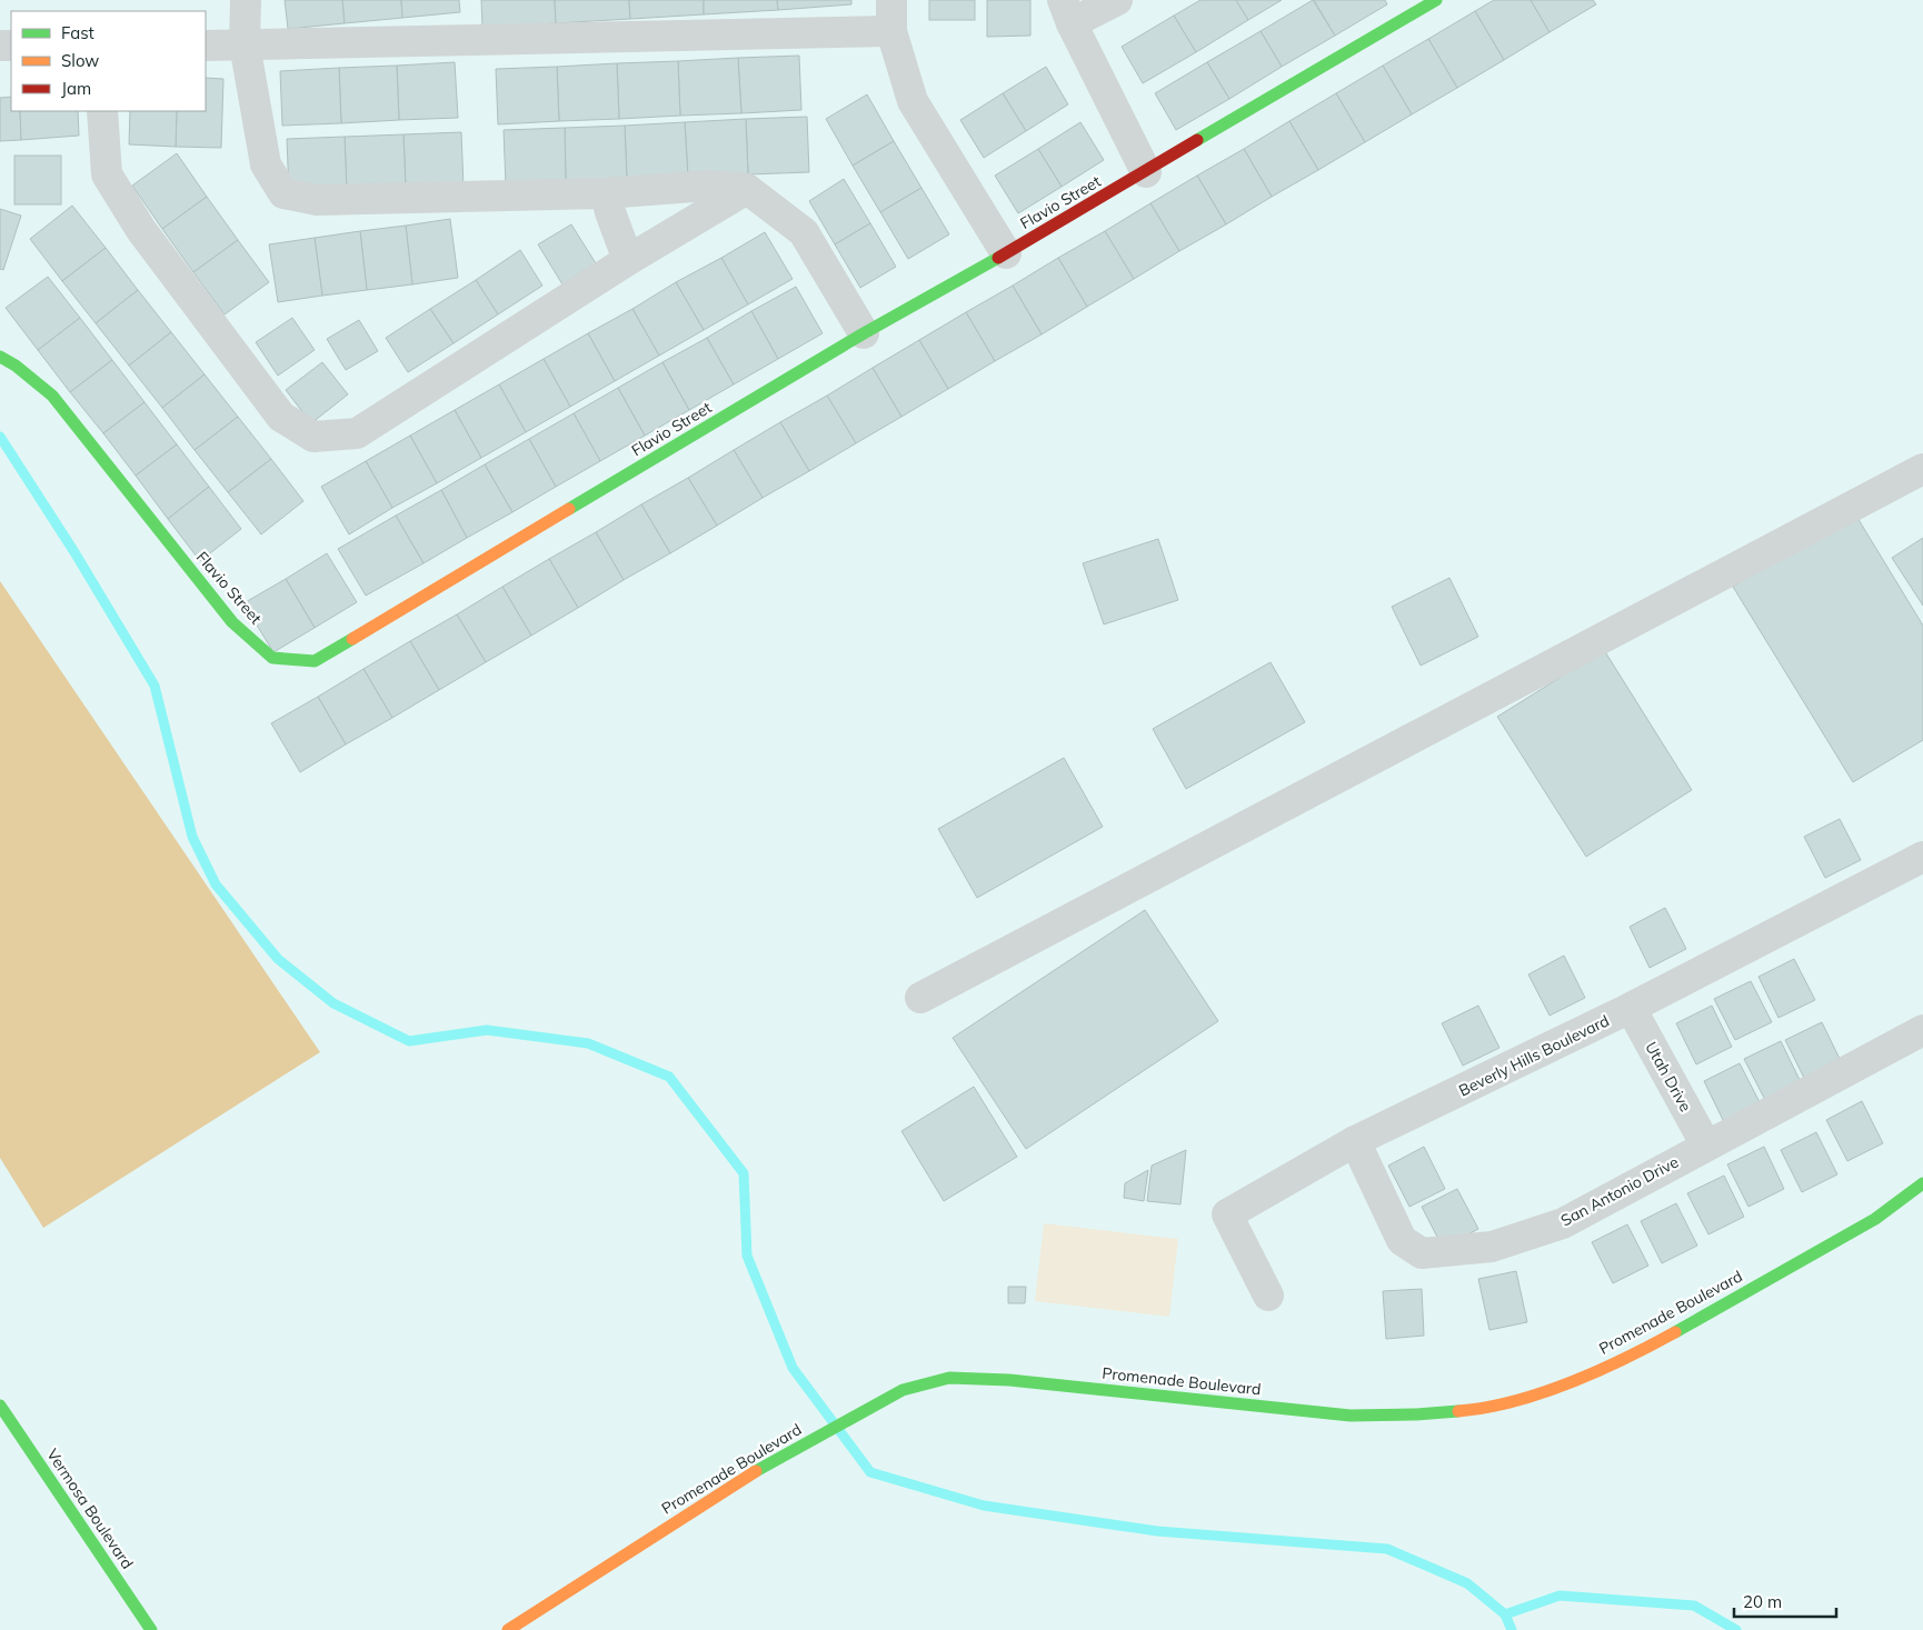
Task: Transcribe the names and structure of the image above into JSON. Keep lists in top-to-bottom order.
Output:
{
  "streets": {
    "main road": ["Flavio Street", "Promenade Boulevard", "Vermosa Boulevard"],
    "street": ["Beverly Hills Boulevard", "Utah Drive", "San Antonio Drive"]
  },
  "crossings": [
    ["Beverly Hills Boulevard", "Utah Drive"],
    ["Beverly Hills Boulevard", "San Antonio Drive"],
    ["Utah Drive", "San Antonio Drive"]
  ],
  "legend": ["Fast", "Slow", "Jam"],
  "scale_bar": "20 m"
}
